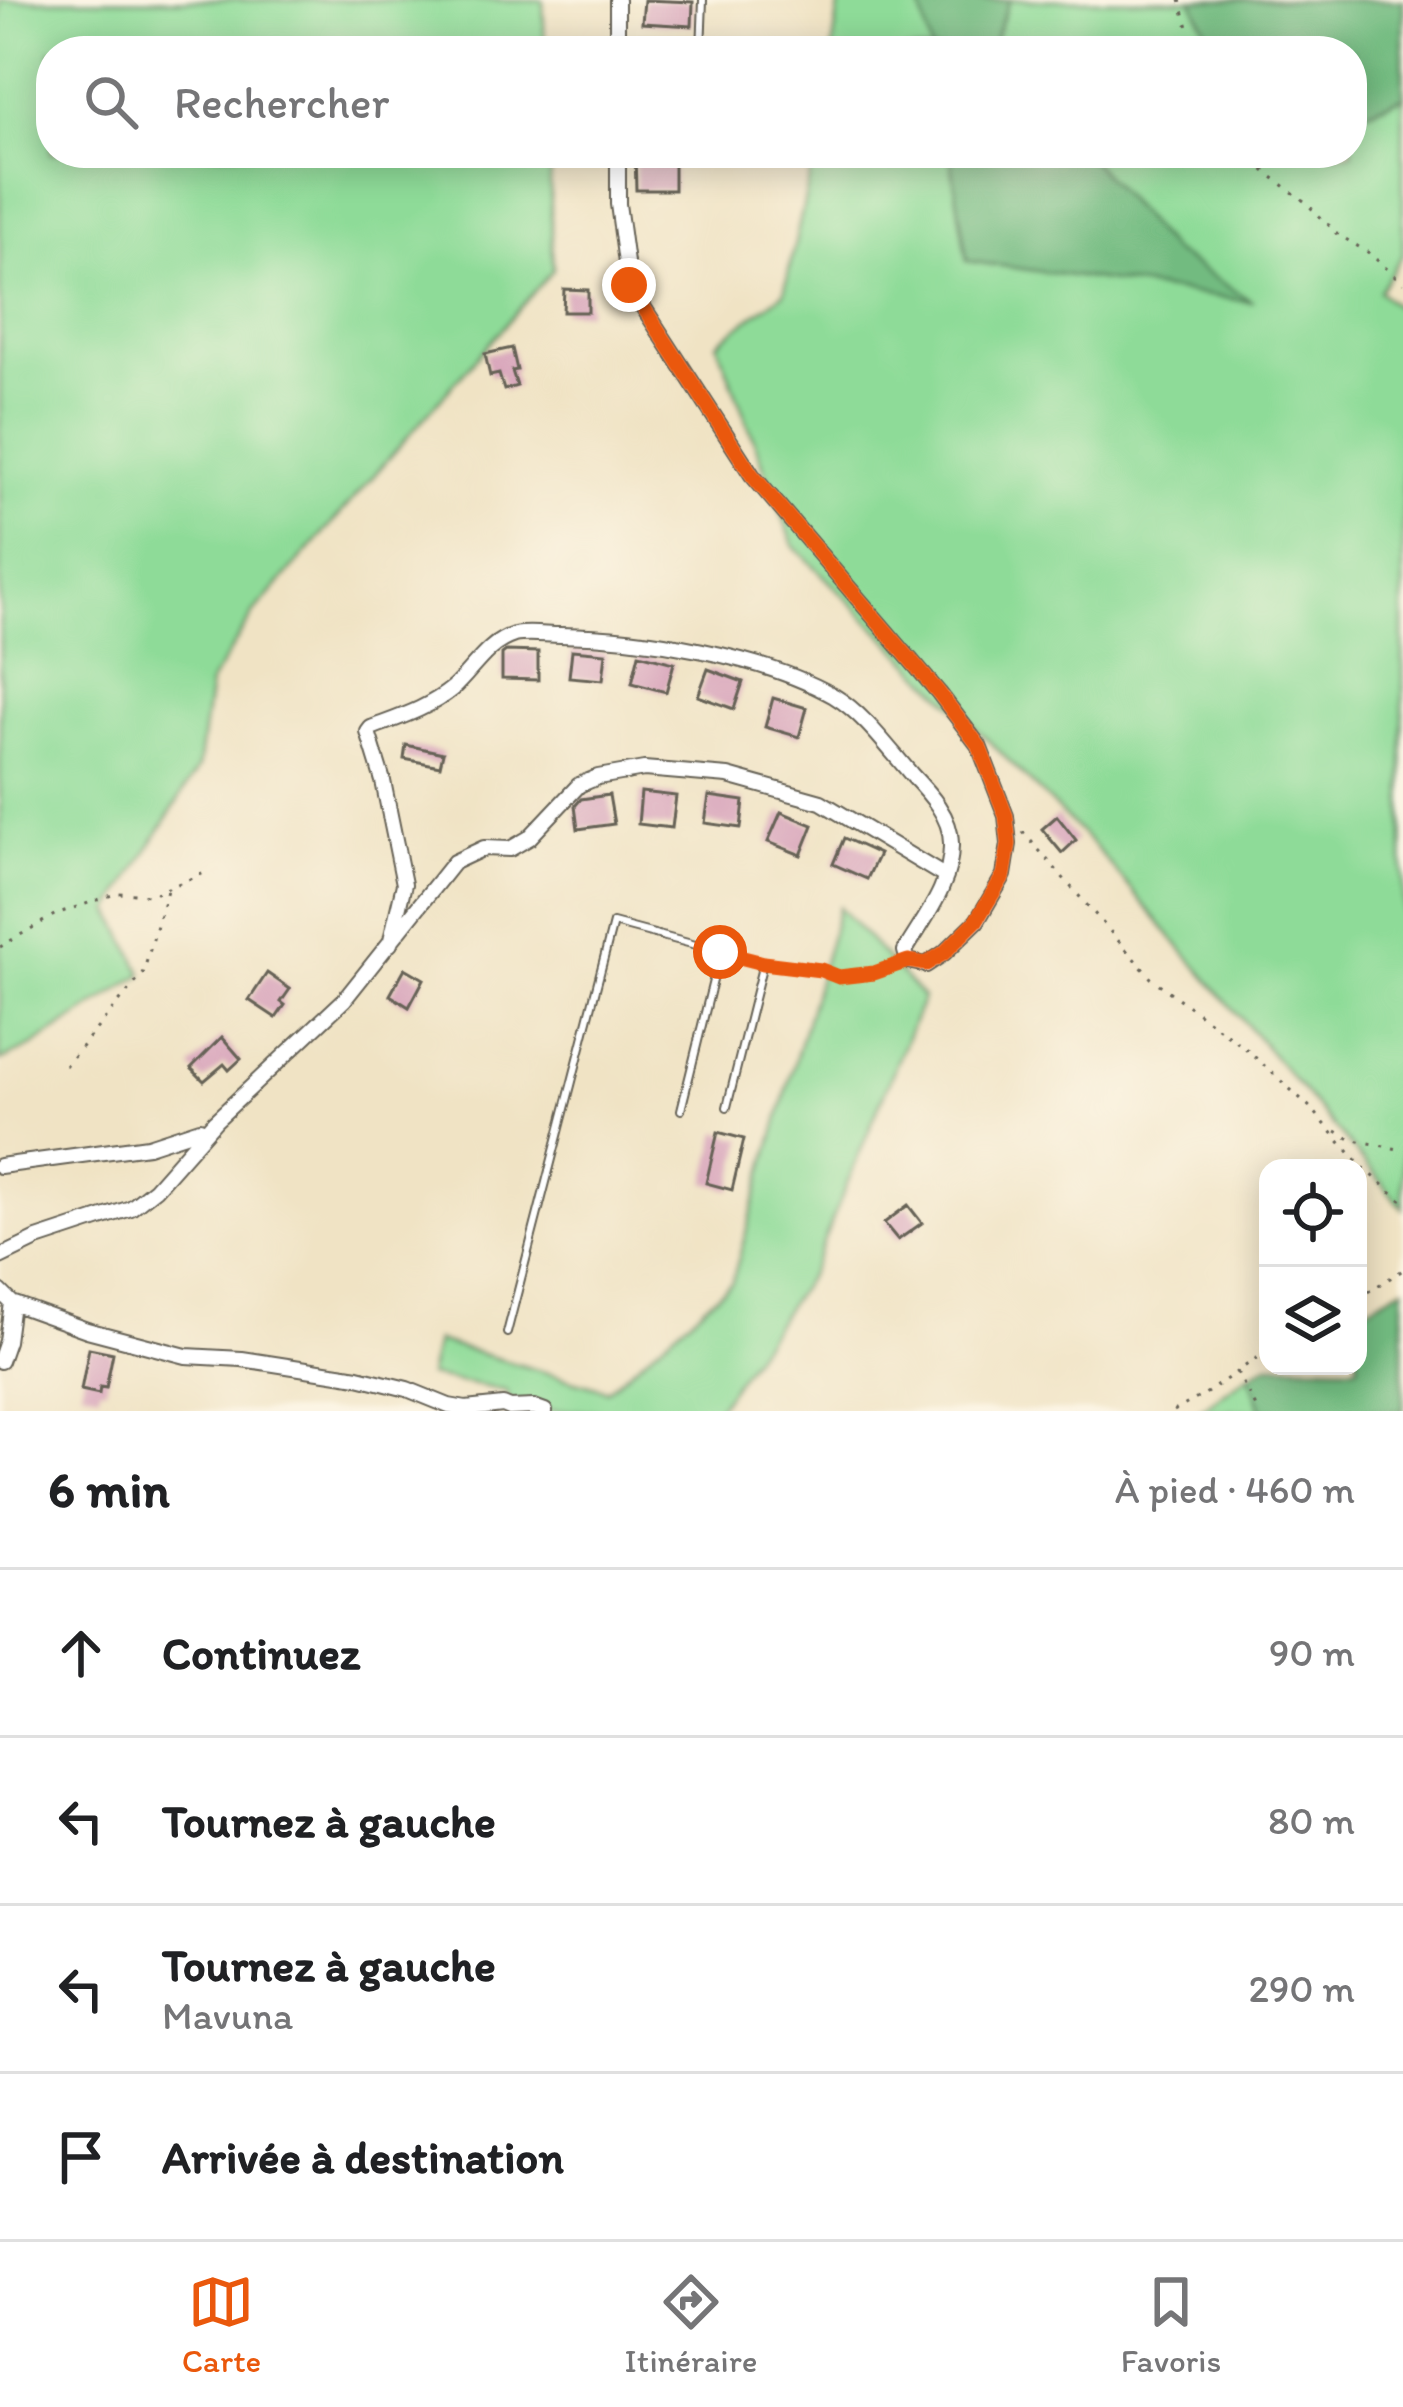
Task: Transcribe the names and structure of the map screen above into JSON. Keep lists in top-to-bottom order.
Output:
{
  "page": {
    "search": "Rechercher",
    "heading": ["6 min", "À pied · 460 m"],
    "list": [
      ["Continuez", "90 m"],
      ["Tournez à gauche", "80 m"],
      ["Tournez à gauche", "Mavuna", "290 m"],
      "Arrivée à destination"
    ],
    "nav": ["Carte", "Itinéraire", "Favoris"]
  }
}
